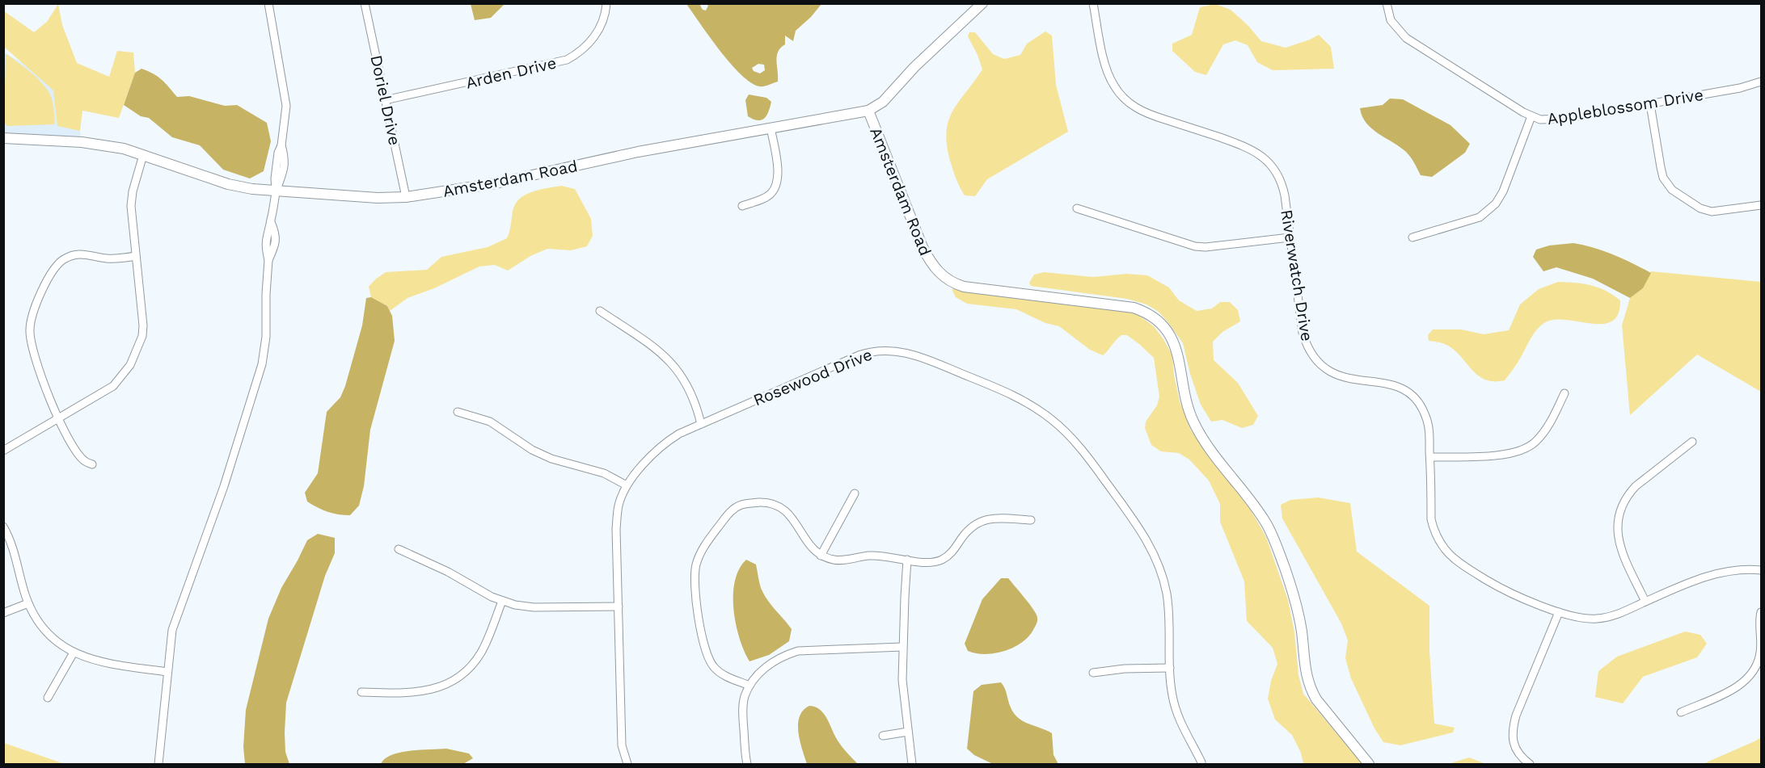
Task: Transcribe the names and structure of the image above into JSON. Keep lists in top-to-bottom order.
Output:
{
  "streets": {
    "street": [
      "Arden Drive",
      "Doriel Drive",
      "Appleblossom Drive",
      "Amsterdam Road",
      "Riverwatch Drive",
      "Rosewood Drive"
    ]
  },
  "crossings": [
    ["Arden Drive", "Doriel Drive"],
    ["Doriel Drive", "Amsterdam Road"]
  ]
}
